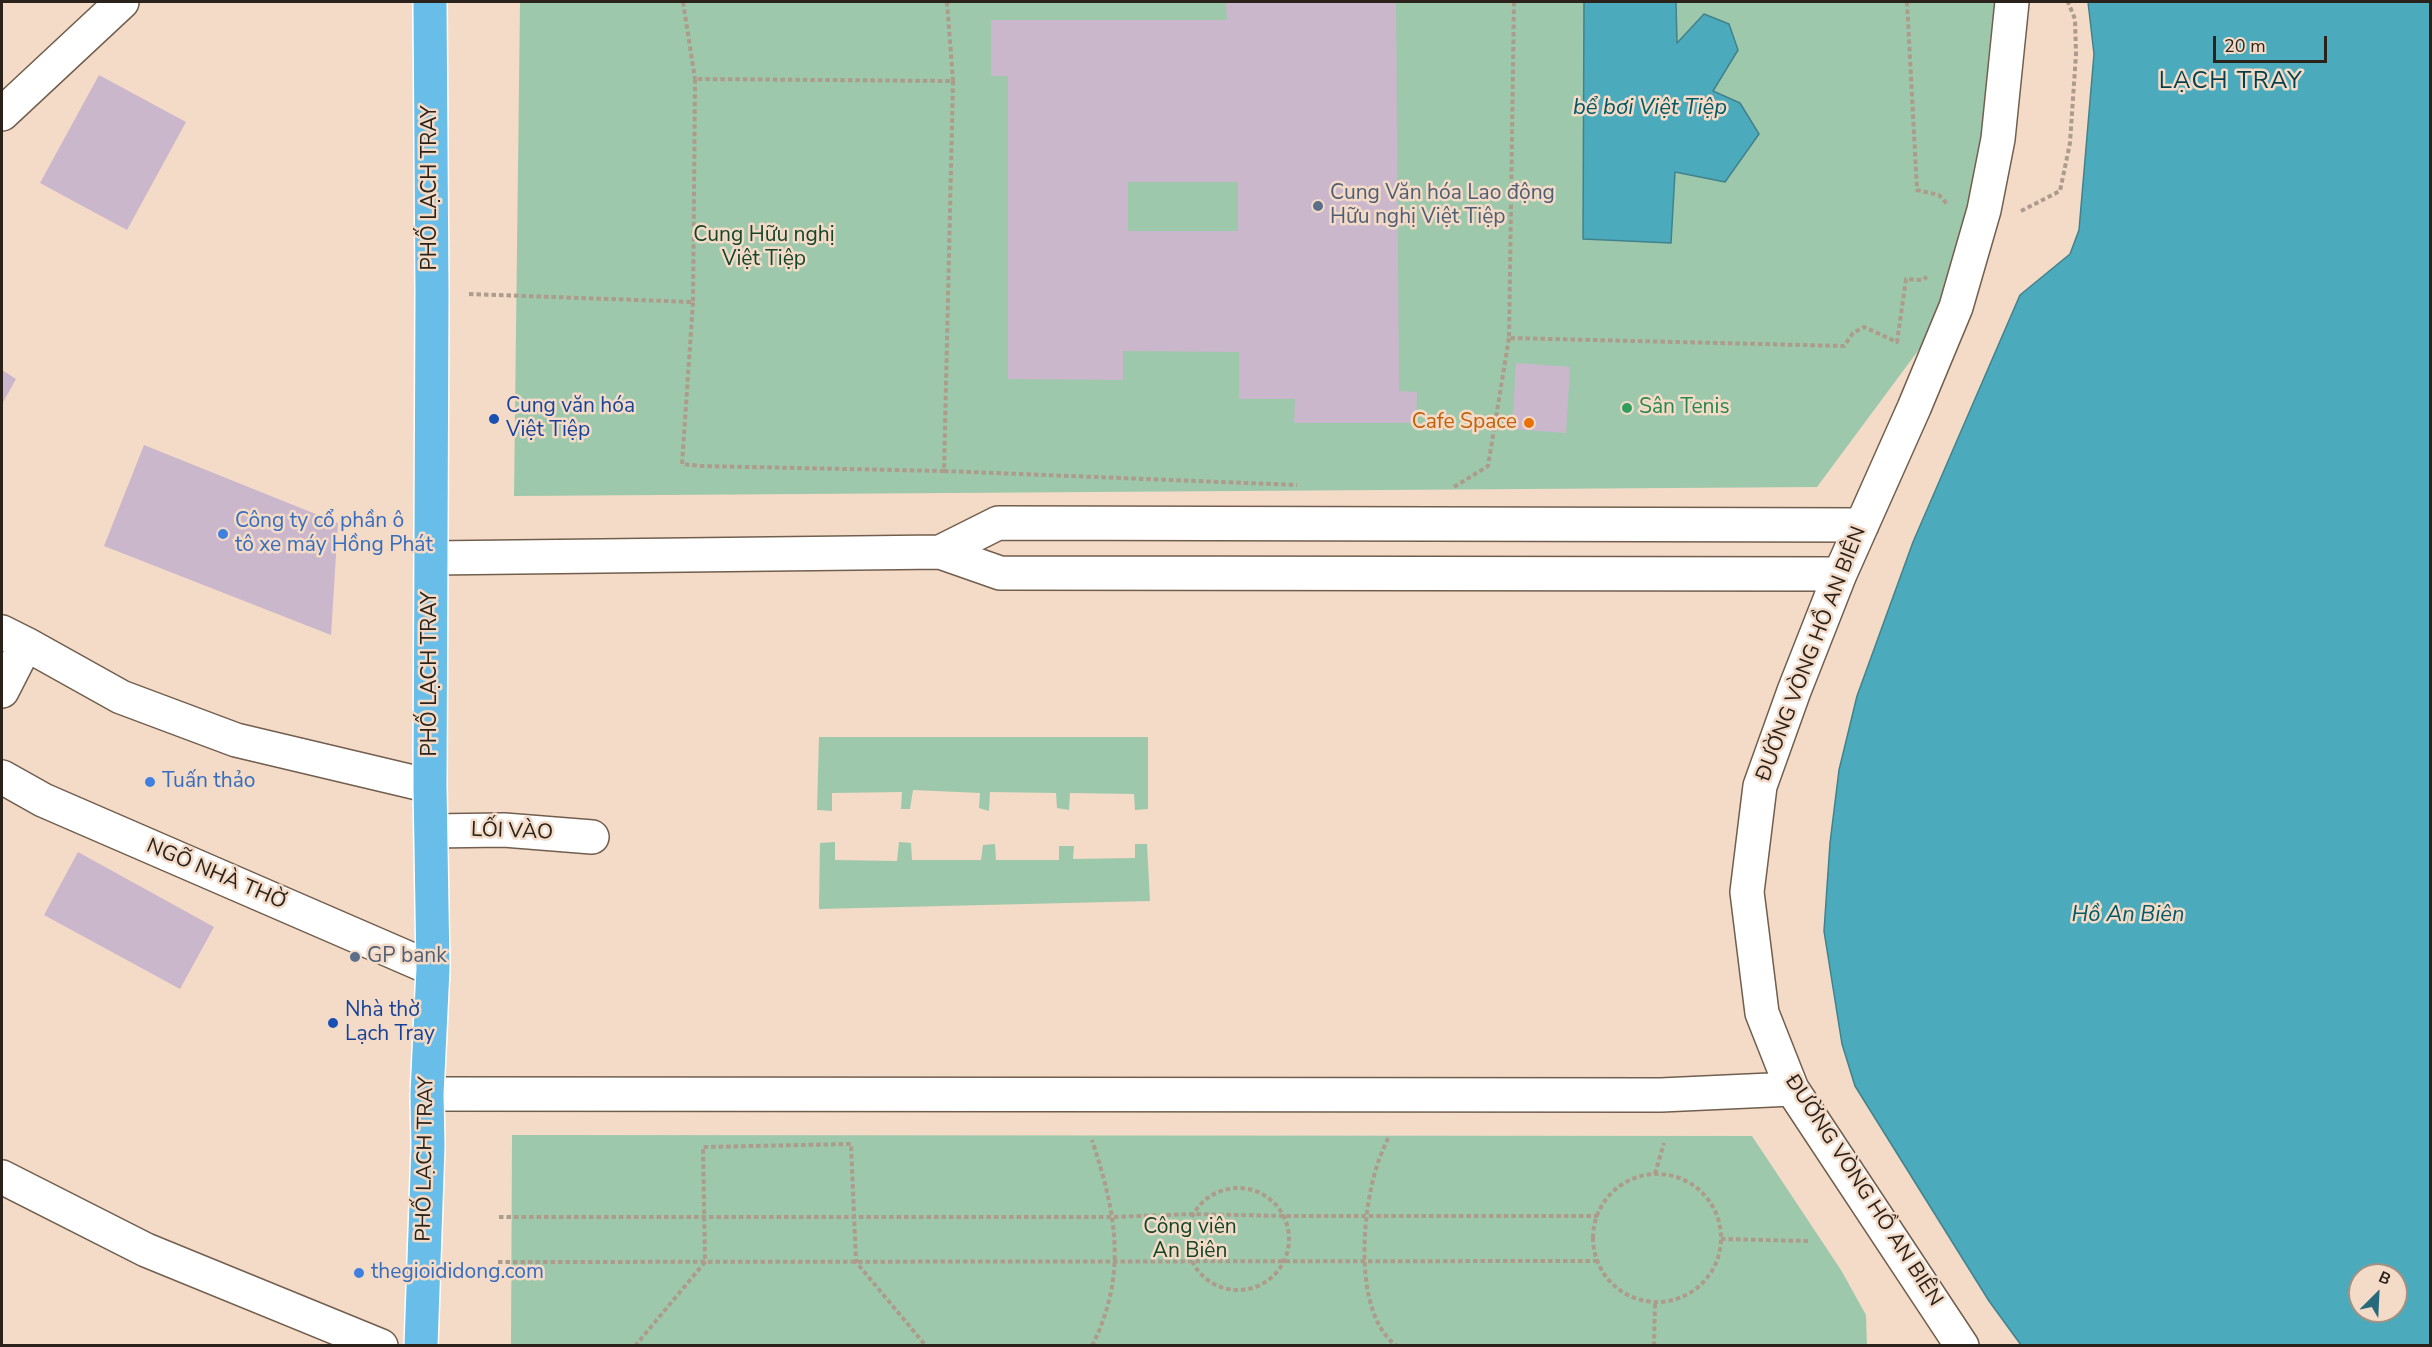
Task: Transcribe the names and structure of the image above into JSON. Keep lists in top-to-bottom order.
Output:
{
  "streets": {
    "main road": ["PHỐ LẠCH TRAY"],
    "street": ["ĐƯỜNG VÒNG HỒ AN BIÊN", "LỐI VÀO", "NGÕ NHÀ THỜ"]
  },
  "crossings": [
    ["PHỐ LẠCH TRAY", "LỐI VÀO"],
    ["PHỐ LẠCH TRAY", "NGÕ NHÀ THỜ"]
  ],
  "districts": ["LẠCH TRAY"],
  "water": ["bể bơi Việt Tiệp", "Hồ An Biên"],
  "parks": ["Cung Hữu nghị Việt Tiệp", "Công viên An Biên"],
  "places": [
    "Cung Văn hóa Lao động Hữu nghị Việt Tiệp",
    "Sân Tenis",
    "Cung văn hóa Việt Tiệp",
    "Cafe Space",
    "Công ty cổ phần ô tô xe máy Hồng Phát",
    "Tuấn thảo",
    "GP bank",
    "Nhà thờ Lạch Tray",
    "thegioididong.com"
  ],
  "scale_bar": "20 m",
  "north": "top right"
}
